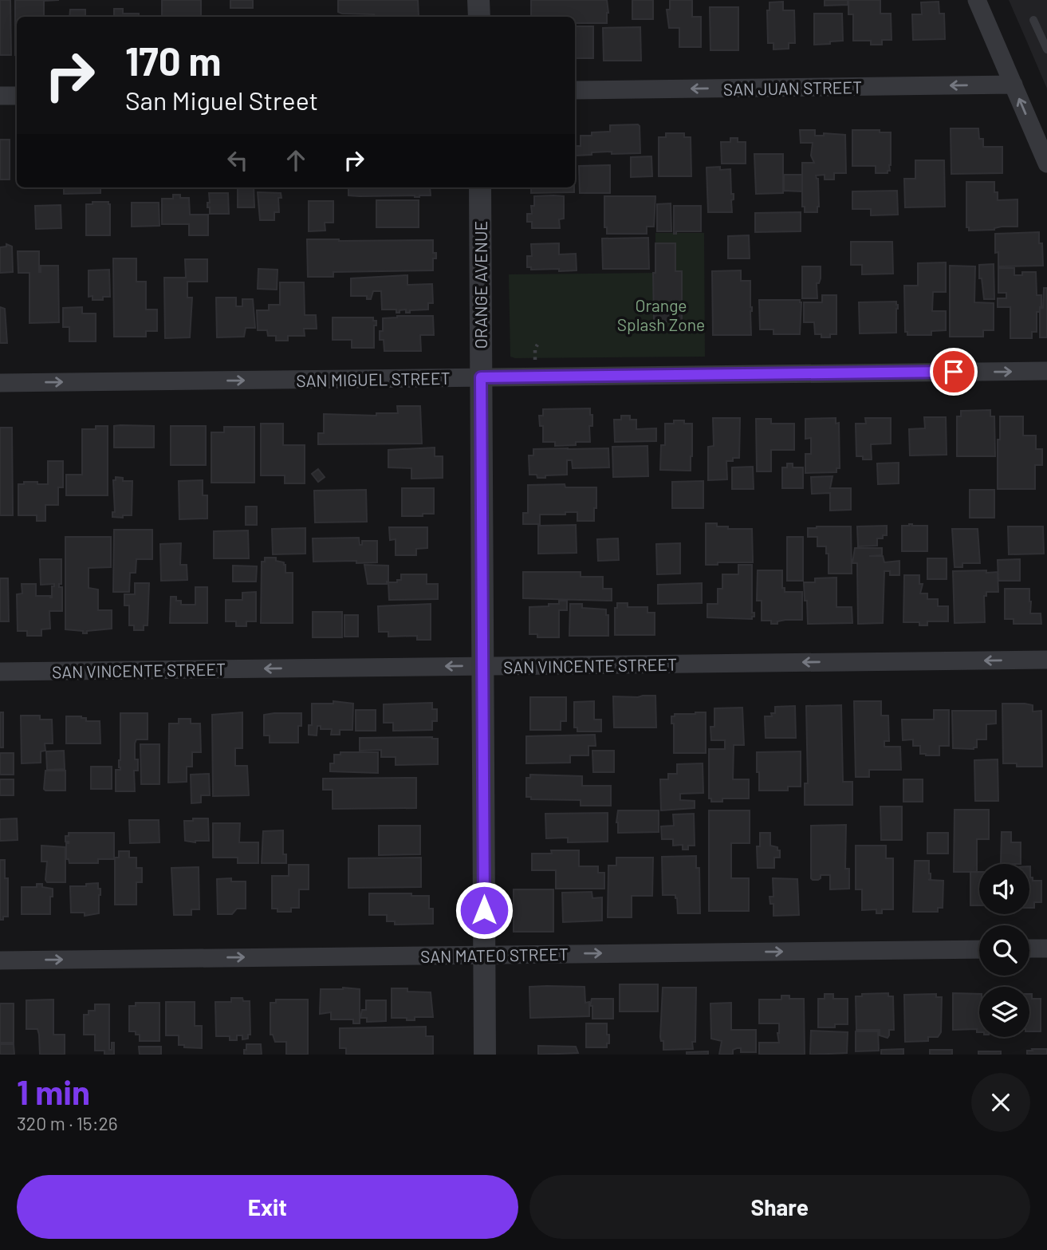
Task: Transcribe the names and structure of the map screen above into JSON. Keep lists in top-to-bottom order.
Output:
{
  "streets": {
    "street": [
      "SAN JUAN STREET",
      "ORANGE AVENUE",
      "SAN MIGUEL STREET",
      "SAN VINCENTE STREET",
      "SAN MATEO STREET"
    ]
  },
  "crossings": [
    ["ORANGE AVENUE", "SAN MIGUEL STREET"],
    ["ORANGE AVENUE", "SAN VINCENTE STREET"],
    ["ORANGE AVENUE", "SAN MATEO STREET"]
  ],
  "one_way": [
    "SAN JUAN STREET",
    "SAN MIGUEL STREET",
    "SAN VINCENTE STREET",
    "SAN MATEO STREET"
  ],
  "parks": ["Orange Splash Zone"],
  "page": {
    "turn": ["170 m", "San Miguel Street"],
    "heading": ["1 min", "320 m · 15:26"],
    "buttons": ["Exit", "Share"]
  }
}
